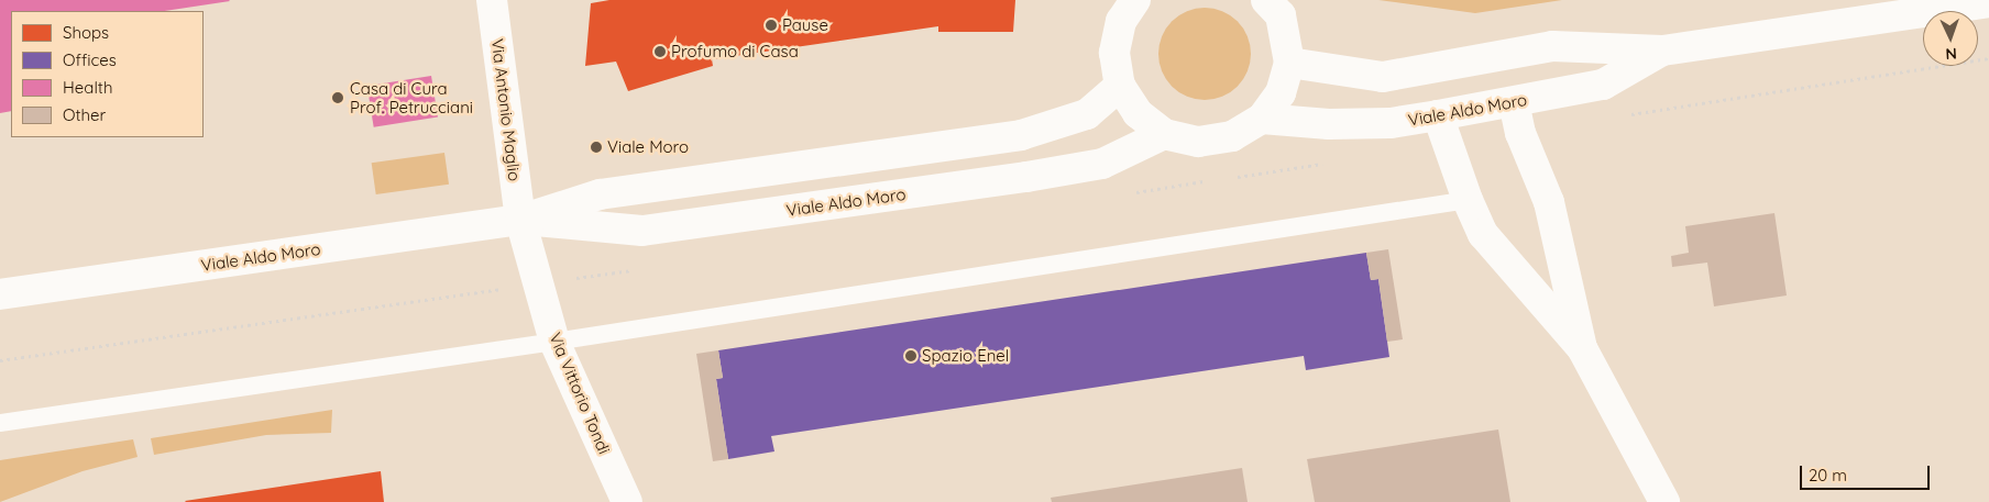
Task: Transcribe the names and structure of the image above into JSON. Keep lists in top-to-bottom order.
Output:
{
  "streets": {
    "street": ["Via Antonio Maglio", "Viale Aldo Moro", "Via Vittorio Tondi"]
  },
  "crossings": [
    ["Via Antonio Maglio", "Viale Aldo Moro"],
    ["Via Antonio Maglio", "Via Vittorio Tondi"],
    ["Viale Aldo Moro", "Via Vittorio Tondi"]
  ],
  "places": [
    "Pause",
    "Profumo di Casa",
    "Casa di Cura Prof. Petrucciani",
    "Viale Moro",
    "Spazio Enel"
  ],
  "legend": [
    "Shops",
    "Offices",
    "Health",
    "Other"
  ],
  "scale_bar": "20 m",
  "north": "bottom"
}
